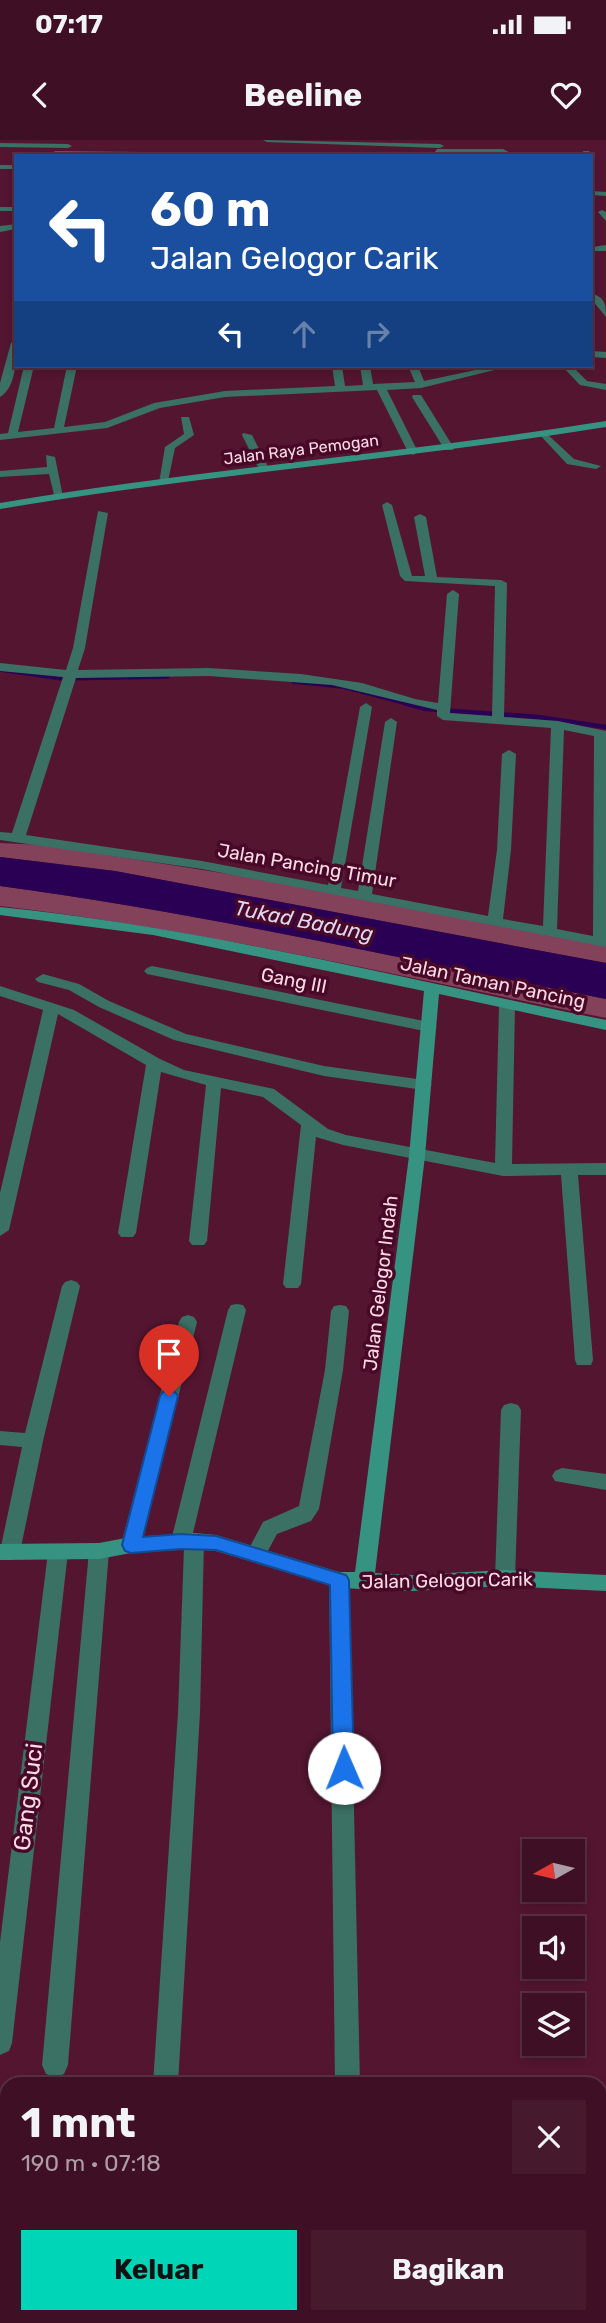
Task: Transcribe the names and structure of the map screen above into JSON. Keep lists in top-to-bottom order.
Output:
{
  "streets": {
    "street": [
      "Jalan Raya Pemogan",
      "Jalan Pancing Timur",
      "Gang III",
      "Jalan Taman Pancing",
      "Jalan Gelogor Indah",
      "Jalan Gelogor Carik",
      "Gang Suci"
    ]
  },
  "crossings": [
    ["Gang III", "Jalan Gelogor Indah"],
    ["Jalan Taman Pancing", "Jalan Gelogor Indah"],
    ["Jalan Gelogor Indah", "Jalan Gelogor Carik"],
    ["Jalan Gelogor Carik", "Gang Suci"]
  ],
  "water": ["Tukad Badung"],
  "north": "left",
  "page": {
    "status": "07:17",
    "header": "Beeline",
    "turn": ["60 m", "Jalan Gelogor Carik"],
    "heading": ["1 mnt", "190 m · 07:18"],
    "buttons": ["Keluar", "Bagikan"]
  }
}
